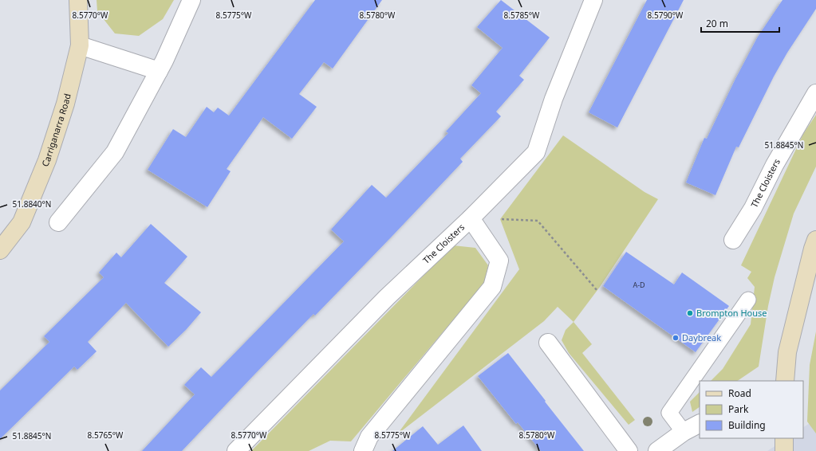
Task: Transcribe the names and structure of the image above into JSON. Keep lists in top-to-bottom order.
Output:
{
  "streets": {
    "street": ["Carriganarra Road", "The Cloisters"]
  },
  "places": ["Brompton House", "Daybreak"],
  "house_numbers": ["A-D"],
  "legend": ["Road", "Park", "Building"],
  "scale_bar": "20 m",
  "coordinates": [
    "8.5770°W",
    "8.5775°W",
    "8.5780°W",
    "8.5785°W",
    "8.5790°W",
    "51.8845°N",
    "51.8840°N",
    "8.5765°W"
  ]
}
